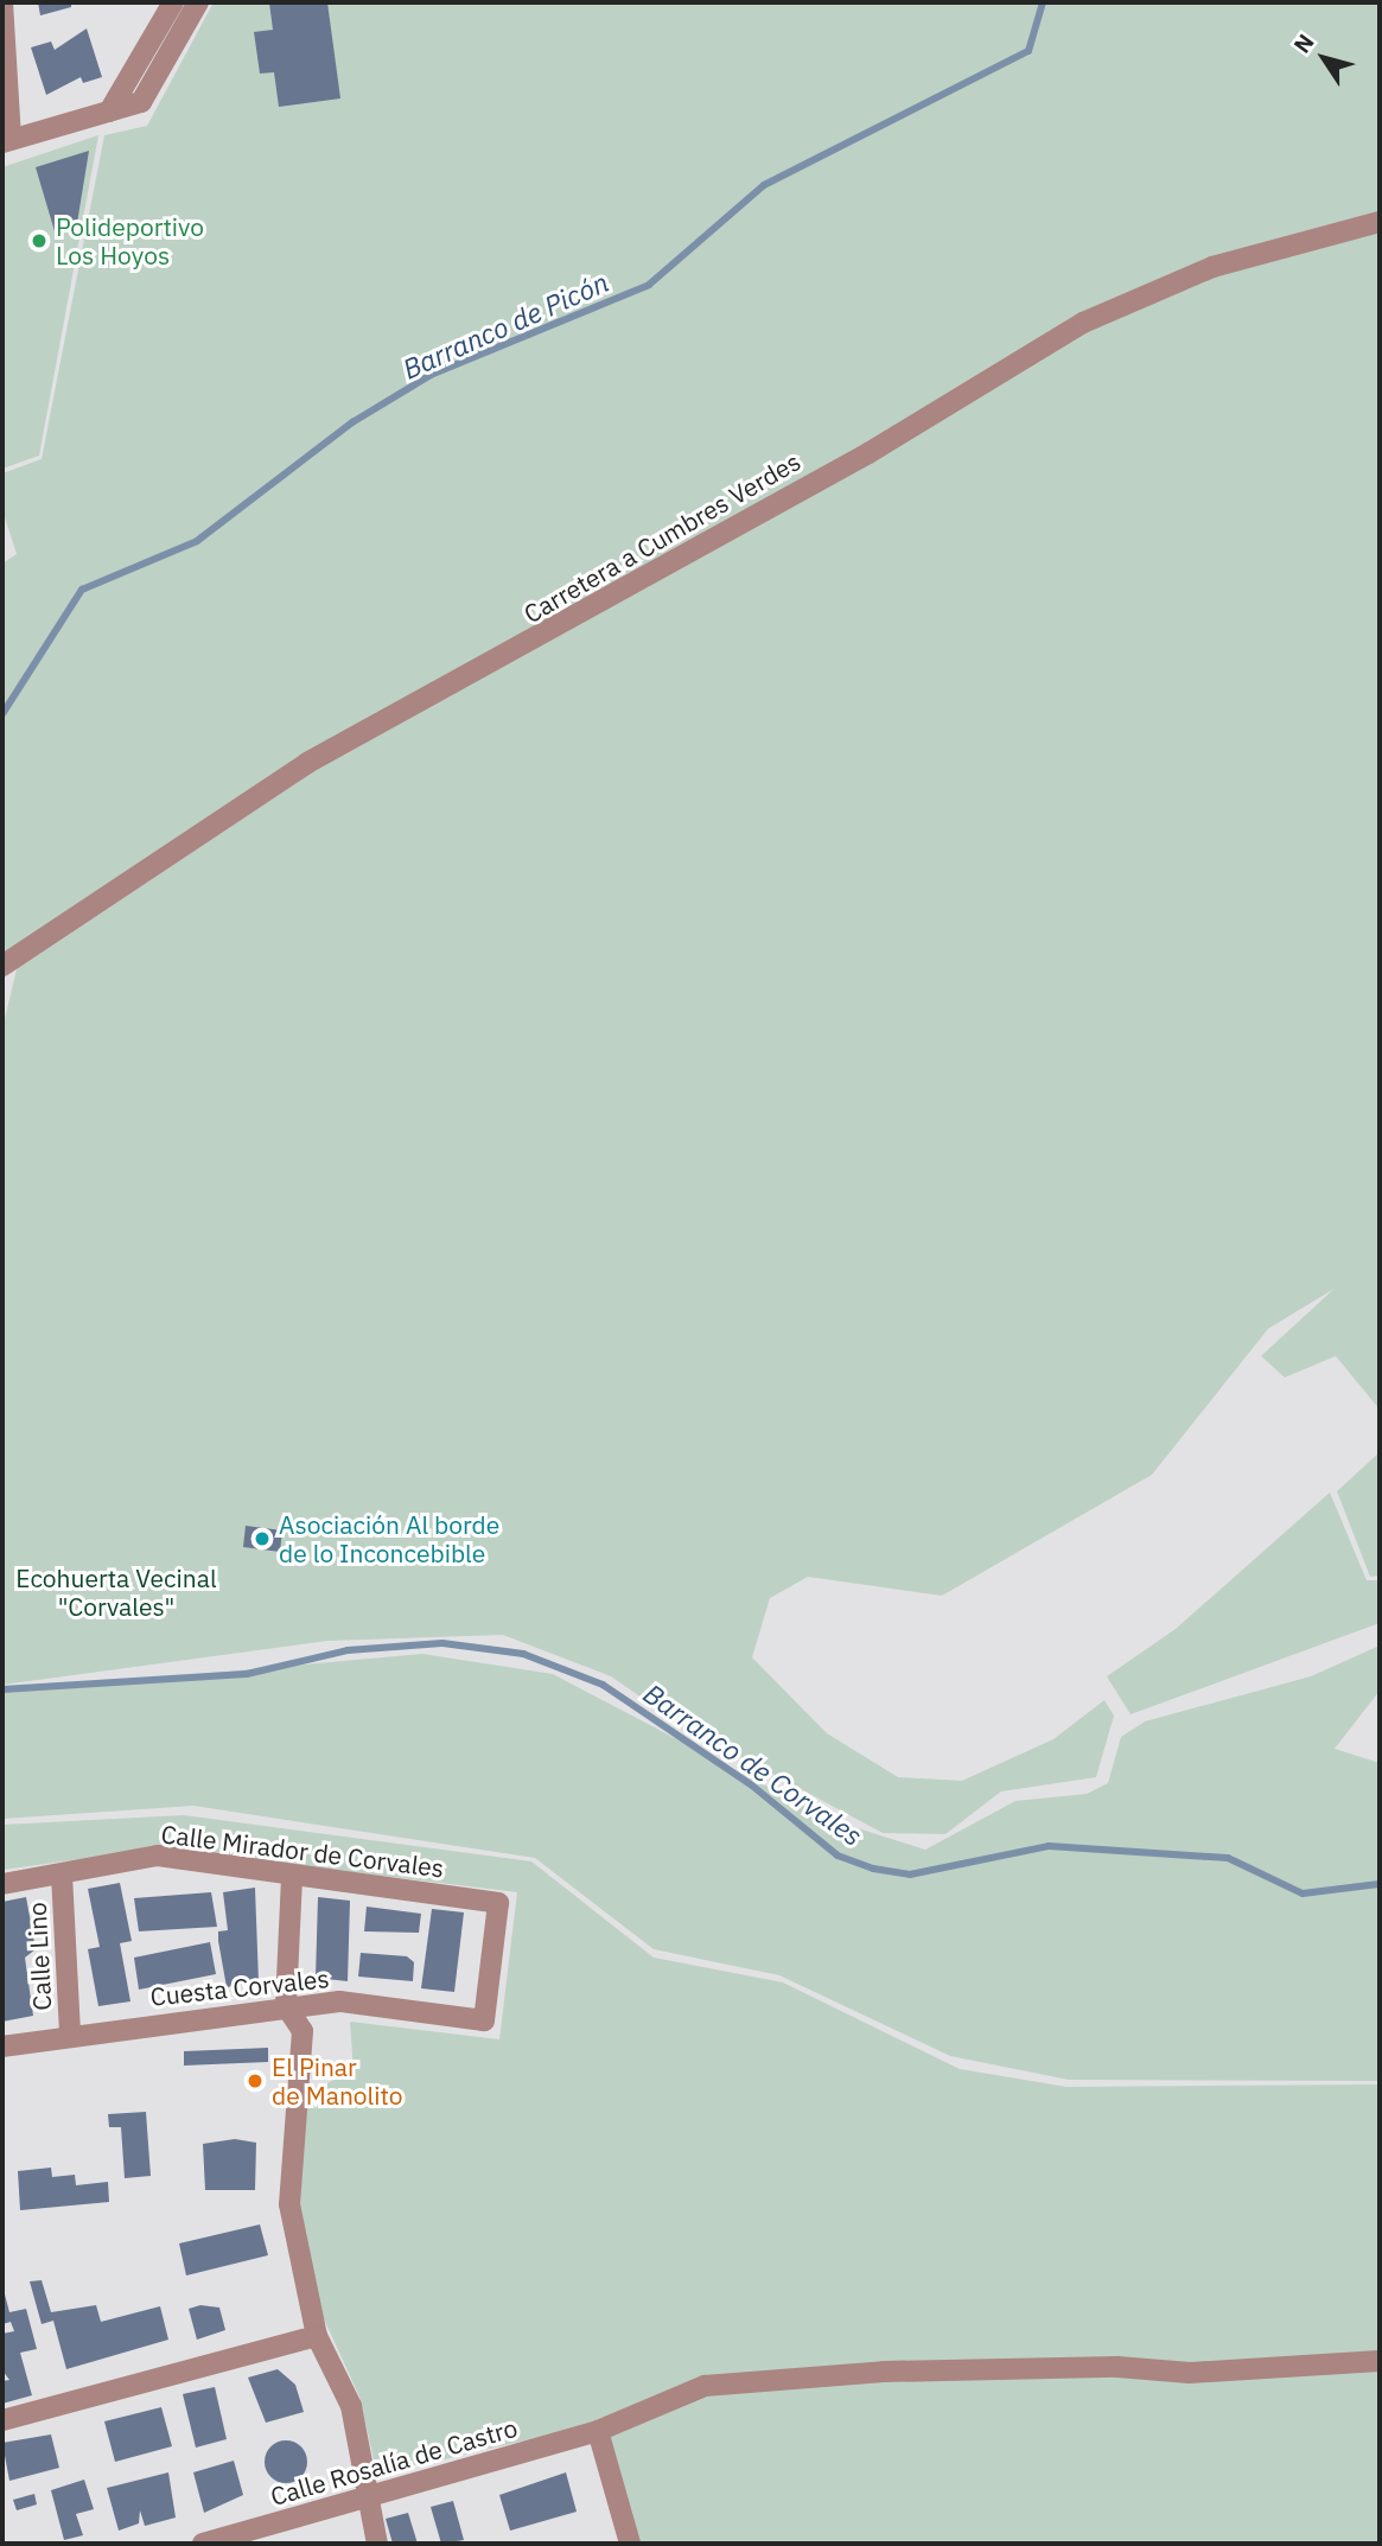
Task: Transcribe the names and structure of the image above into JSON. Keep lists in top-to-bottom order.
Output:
{
  "streets": {
    "street": [
      "Carretera a Cumbres Verdes",
      "Calle Mirador de Corvales",
      "Calle Lino",
      "Cuesta Corvales",
      "Calle Rosalía de Castro"
    ]
  },
  "crossings": [
    ["Calle Mirador de Corvales", "Calle Lino"],
    ["Calle Mirador de Corvales", "Cuesta Corvales"],
    ["Calle Lino", "Cuesta Corvales"]
  ],
  "water": ["Barranco de Picón", "Barranco de Corvales"],
  "parks": ["Ecohuerta Vecinal \"Corvales\""],
  "places": ["Polideportivo Los Hoyos", "Asociación Al borde de lo Inconcebible", "El Pinar de Manolito"],
  "north": "top left"
}
